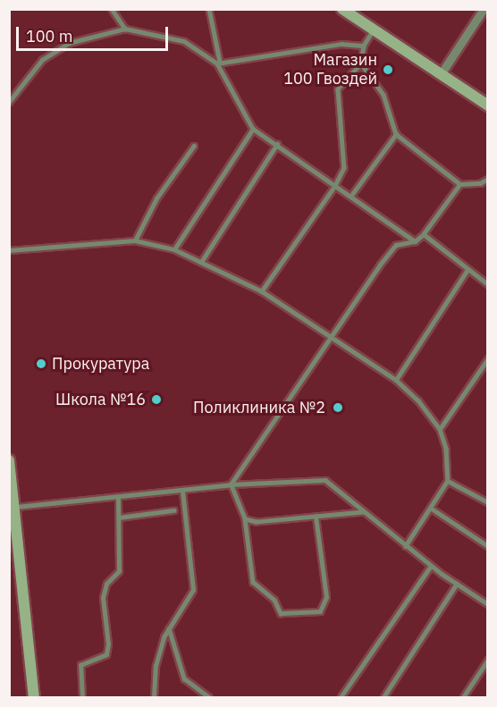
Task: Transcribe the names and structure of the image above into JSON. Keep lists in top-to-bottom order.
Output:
{
  "places": [
    "Магазин 100 Гвоздей",
    "Прокуратура",
    "Школа №16",
    "Поликлиника №2"
  ],
  "scale_bar": "100 m"
}
